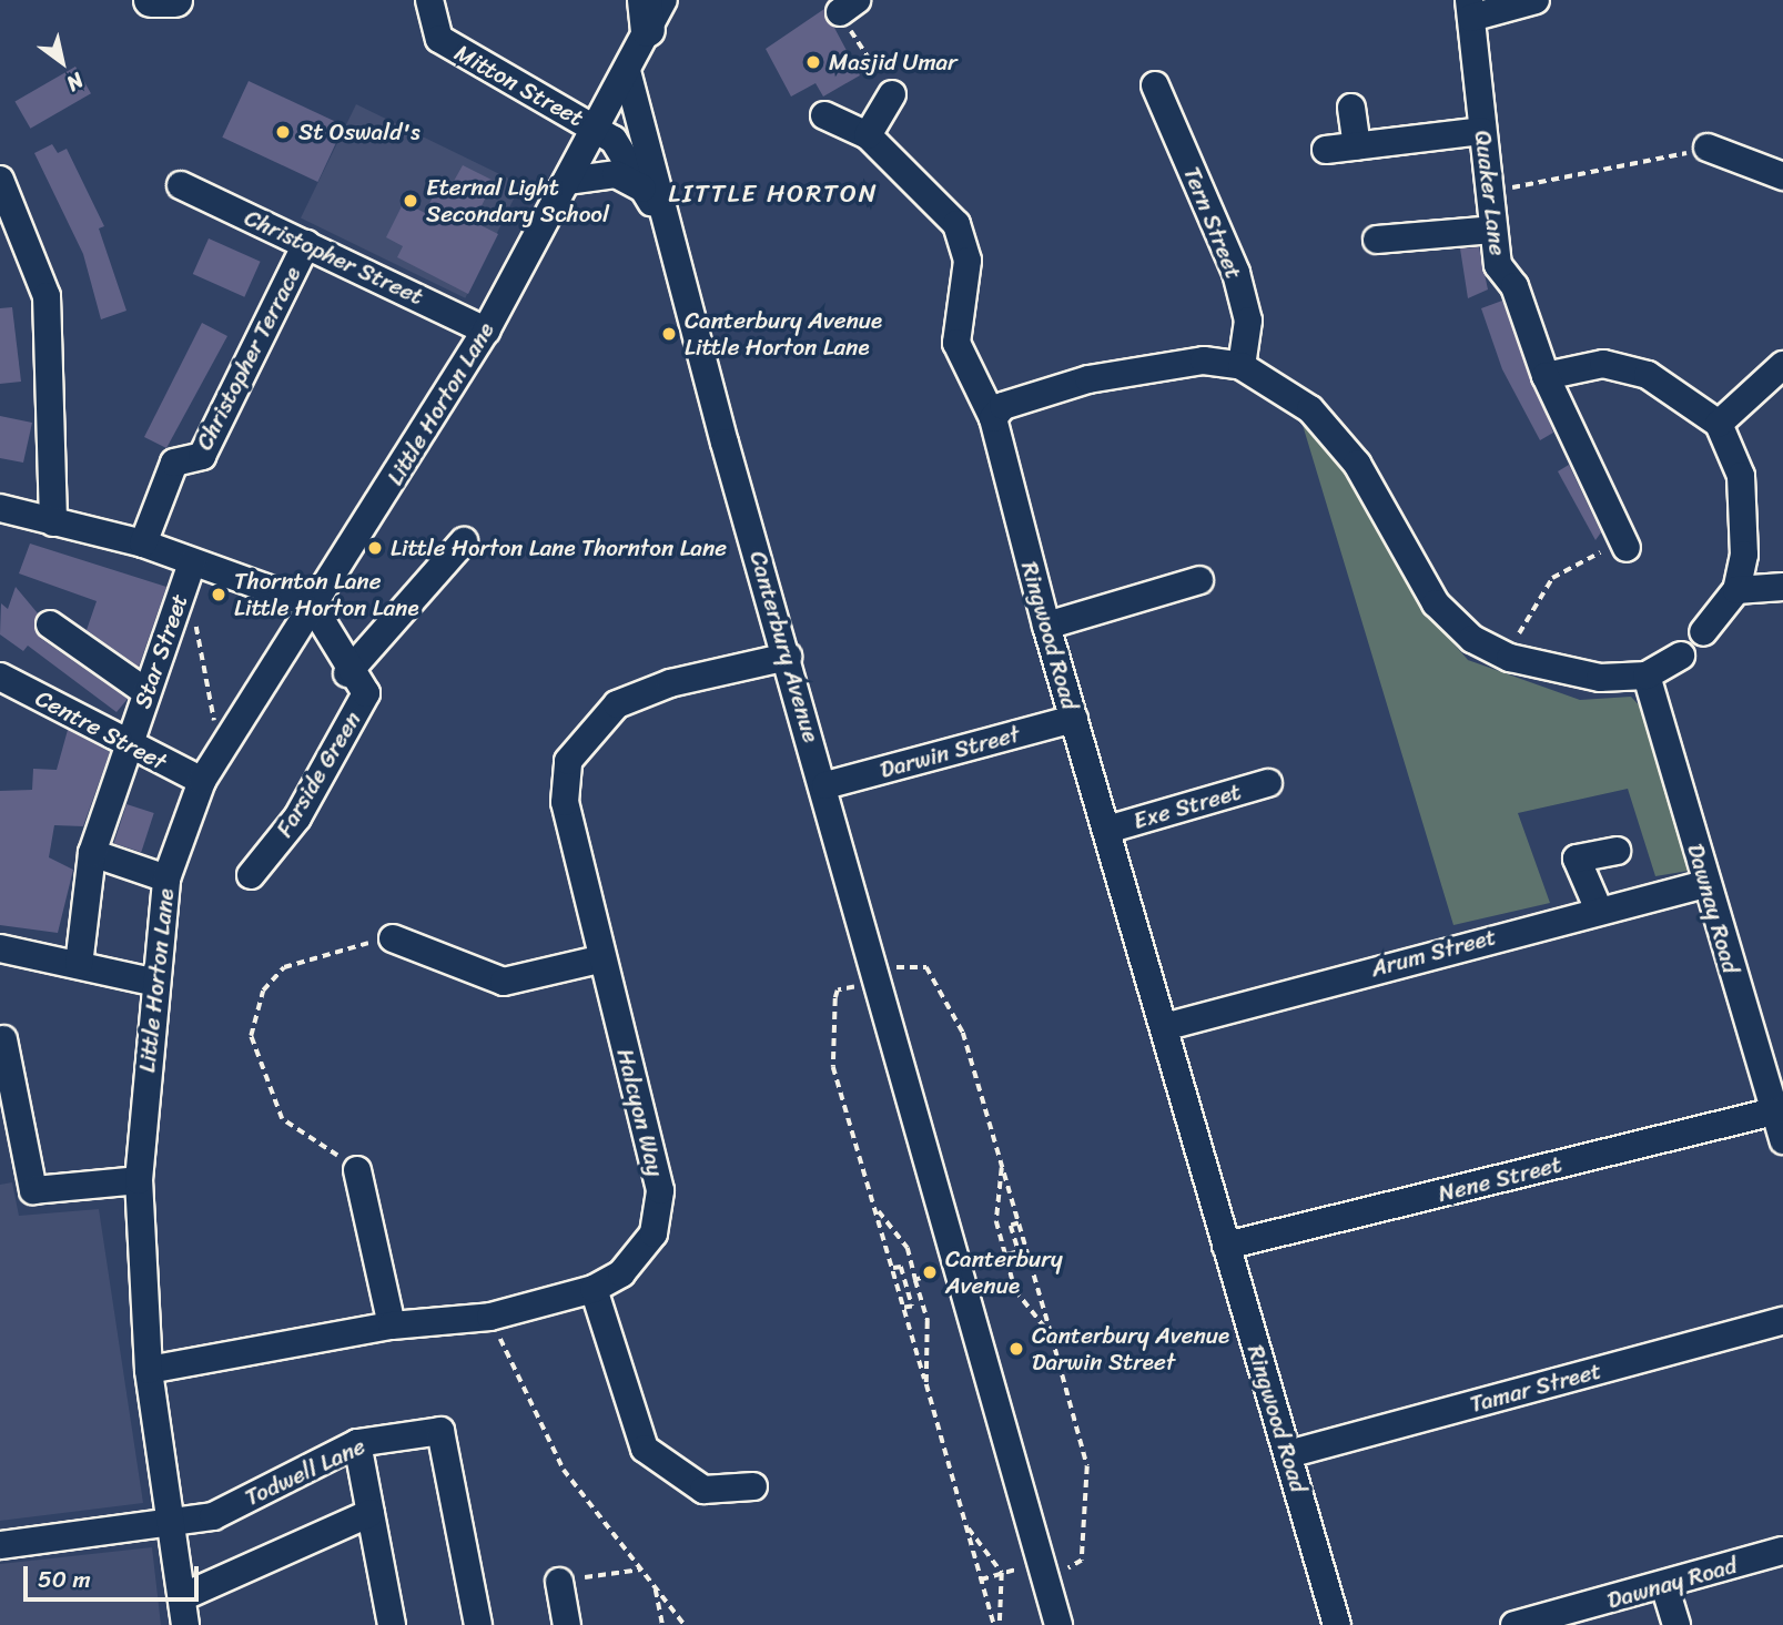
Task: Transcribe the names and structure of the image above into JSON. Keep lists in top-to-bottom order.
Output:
{
  "streets": {
    "street": [
      "Mitton Street",
      "Quaker Lane",
      "Tern Street",
      "Christopher Street",
      "Christopher Terrace",
      "Little Horton Lane",
      "Ringwood Road",
      "Canterbury Avenue",
      "Star Street",
      "Centre Street",
      "Darwin Street",
      "Farside Green",
      "Exe Street",
      "Dawnay Road",
      "Arum Street",
      "Halcyon Way",
      "Nene Street",
      "Tamar Street",
      "Todwell Lane"
    ]
  },
  "crossings": [
    ["Mitton Street", "Little Horton Lane"],
    ["Mitton Street", "Canterbury Avenue"],
    ["Christopher Street", "Christopher Terrace"],
    ["Christopher Street", "Little Horton Lane"],
    ["Little Horton Lane", "Canterbury Avenue"],
    ["Little Horton Lane", "Centre Street"],
    ["Little Horton Lane", "Farside Green"],
    ["Little Horton Lane", "Halcyon Way"],
    ["Little Horton Lane", "Todwell Lane"],
    ["Ringwood Road", "Darwin Street"],
    ["Ringwood Road", "Exe Street"],
    ["Ringwood Road", "Arum Street"],
    ["Ringwood Road", "Nene Street"],
    ["Ringwood Road", "Tamar Street"],
    ["Canterbury Avenue", "Darwin Street"],
    ["Canterbury Avenue", "Halcyon Way"],
    ["Star Street", "Centre Street"],
    ["Dawnay Road", "Arum Street"],
    ["Dawnay Road", "Nene Street"]
  ],
  "districts": ["LITTLE HORTON"],
  "places": [
    "Masjid Umar",
    "St Oswald's",
    "Eternal Light Secondary School",
    "Canterbury Avenue Little Horton Lane",
    "Little Horton Lane Thornton Lane",
    "Thornton Lane Little Horton Lane",
    "Canterbury Avenue",
    "Canterbury Avenue Darwin Street"
  ],
  "scale_bar": "50 m",
  "north": "bottom right"
}
